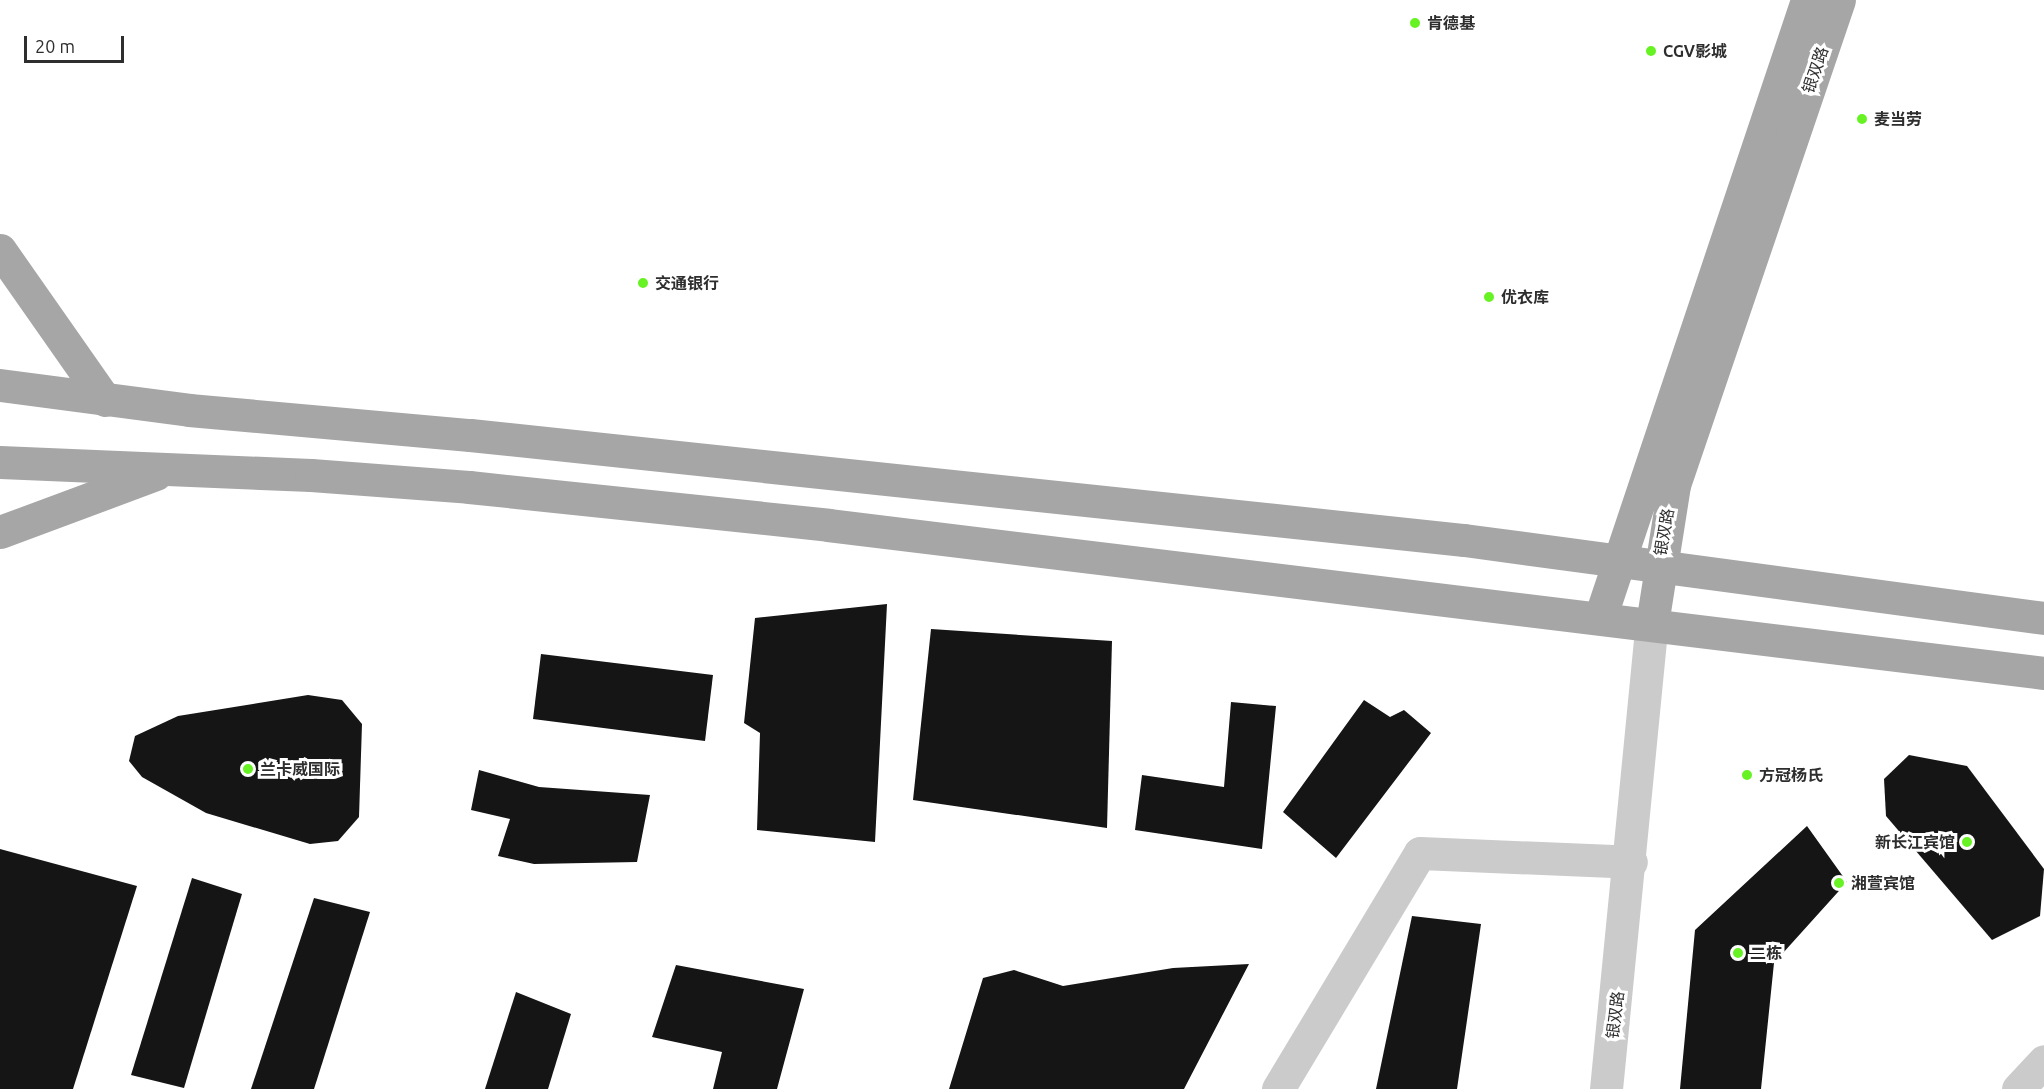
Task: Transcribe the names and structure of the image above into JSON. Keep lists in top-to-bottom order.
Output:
{
  "streets": {
    "main road": ["银双路"]
  },
  "places": [
    "肯德基",
    "CGV影城",
    "麦当劳",
    "交通银行",
    "优衣库",
    "兰卡威国际",
    "方冠杨氏",
    "新长江宾馆",
    "湘萱宾馆",
    "二栋"
  ],
  "scale_bar": "20 m"
}
